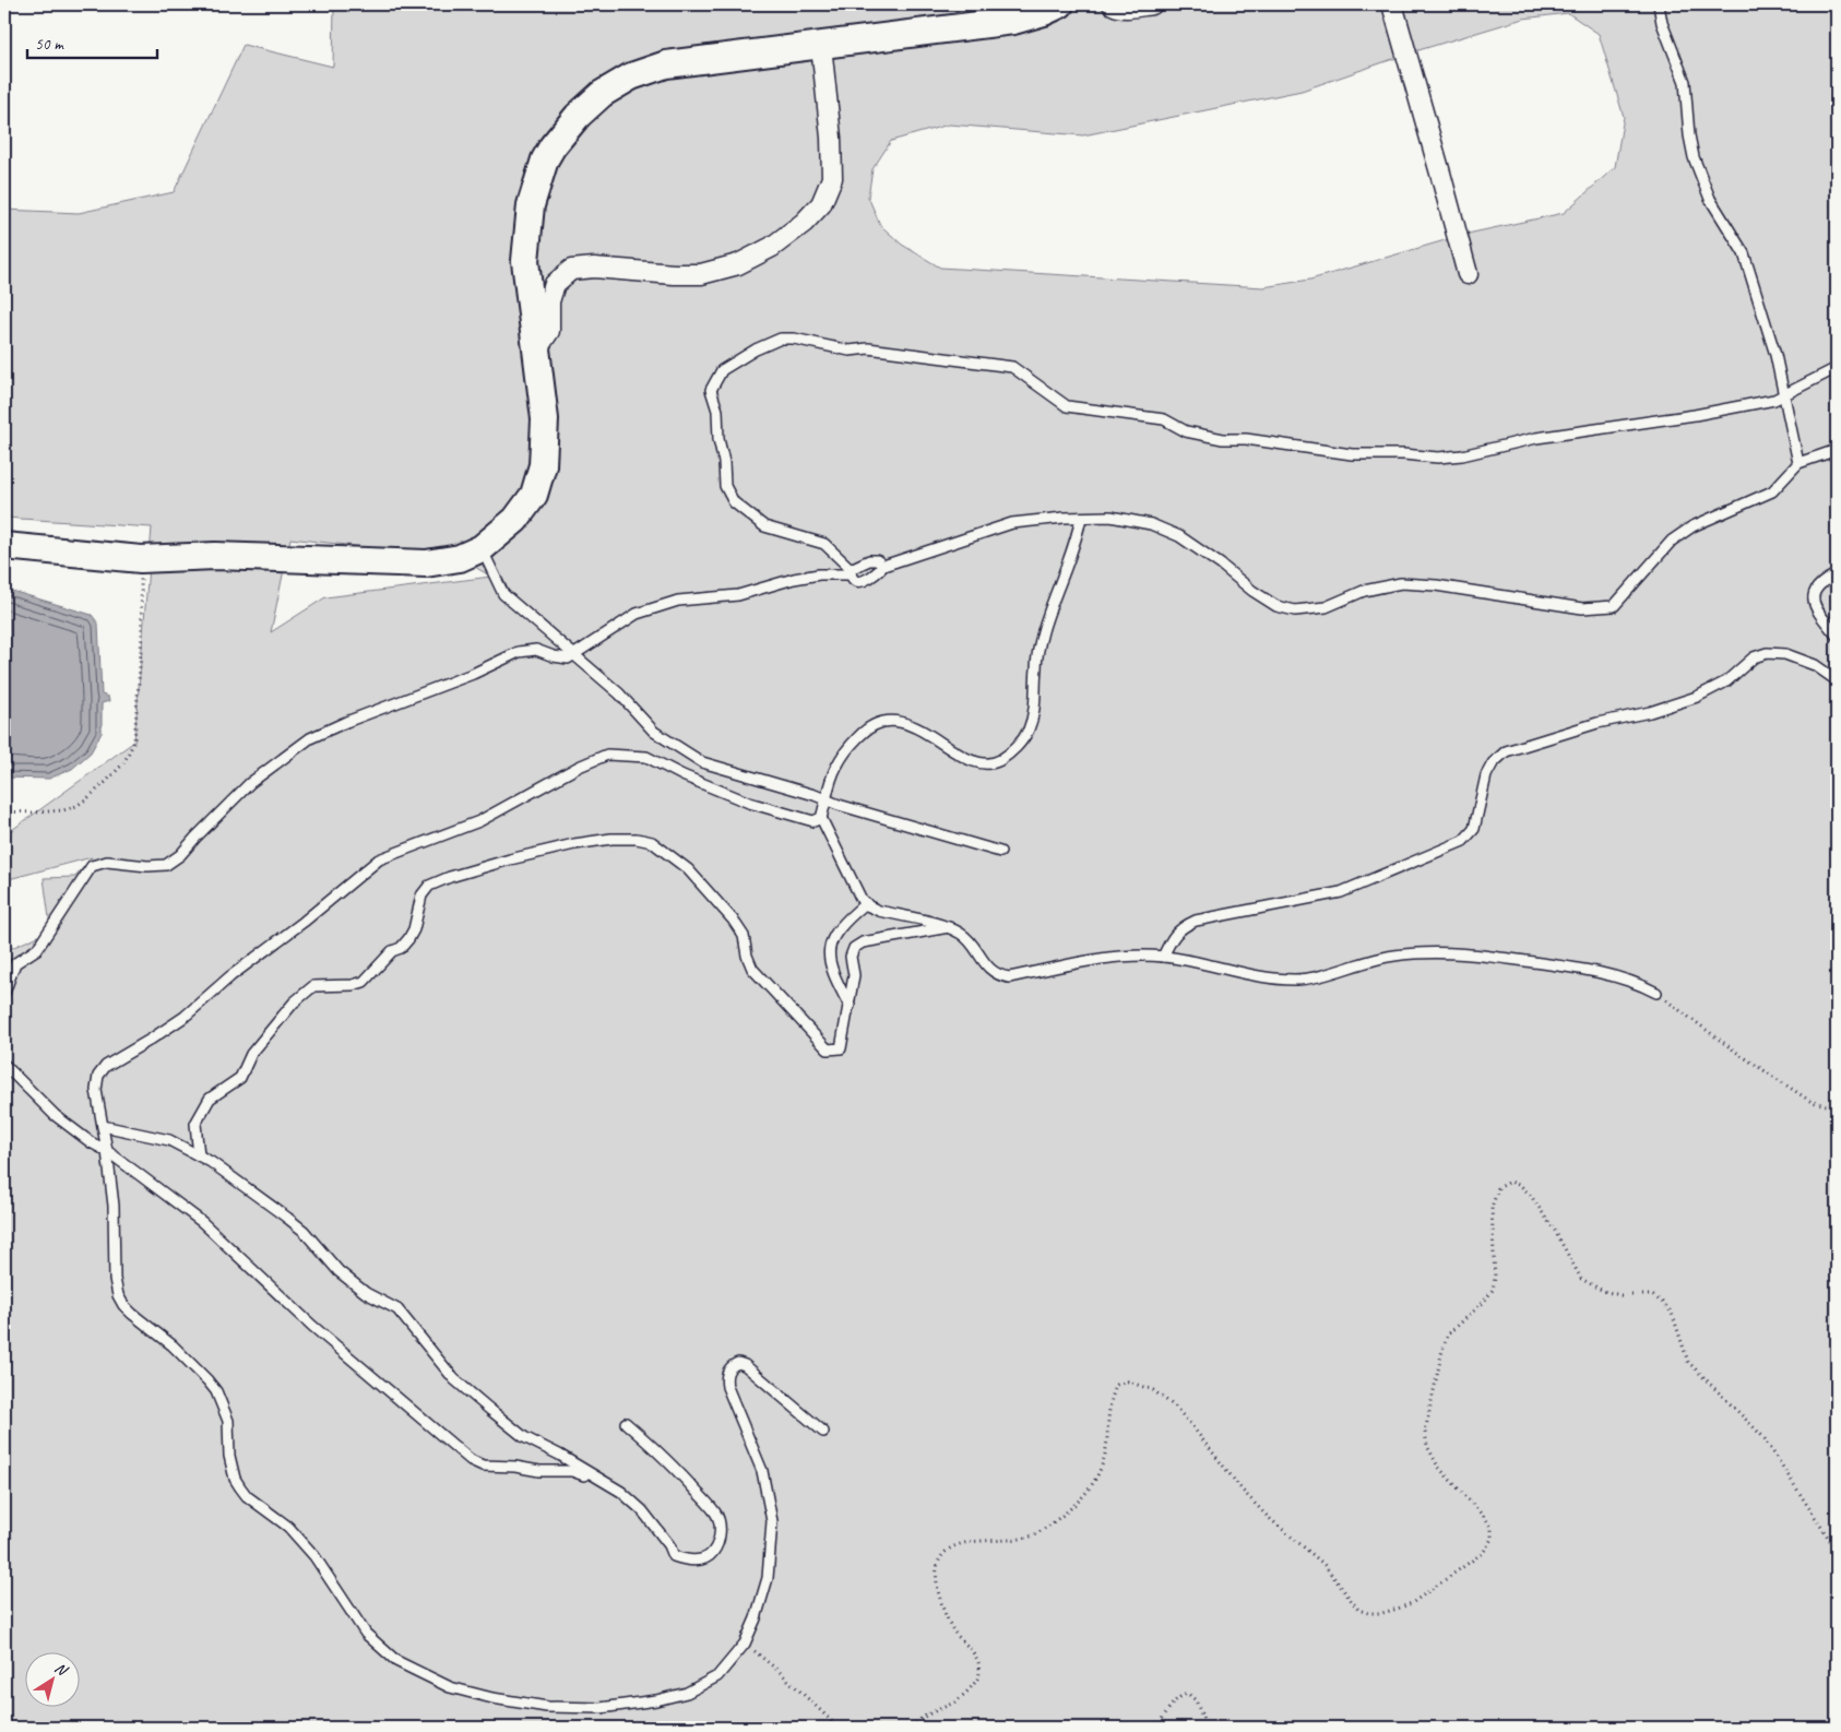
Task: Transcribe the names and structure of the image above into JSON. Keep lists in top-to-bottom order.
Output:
{
  "scale_bar": "50 m",
  "north": "top right"
}
